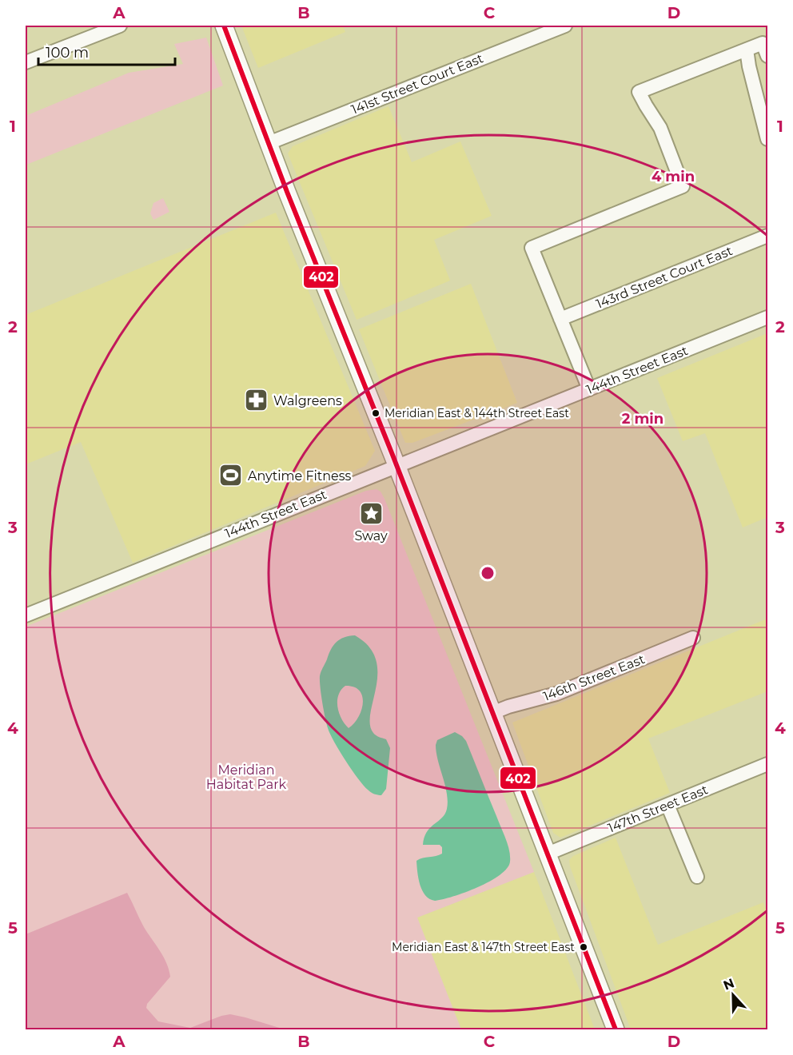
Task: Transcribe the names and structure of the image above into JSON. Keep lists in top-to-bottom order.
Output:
{
  "streets": {
    "street": [
      "141st Street Court East",
      "143rd Street Court East",
      "144th Street East",
      "146th Street East",
      "147th Street East"
    ]
  },
  "parks": ["Meridian Habitat Park"],
  "places": {
    "pharmacy": ["Walgreens"],
    "other": ["Meridian East & 144th Street East", "Meridian East & 147th Street East"],
    "sports": ["Anytime Fitness"],
    "place": ["Sway"]
  },
  "lines": ["transit line 402"],
  "scale_bar": "100 m",
  "north": "top",
  "grid": {
    "columns": [
      "A",
      "B",
      "C",
      "D"
    ],
    "rows": [
      "1",
      "2",
      "3",
      "4",
      "5"
    ]
  },
  "rings": ["4 min", "2 min"]
}
